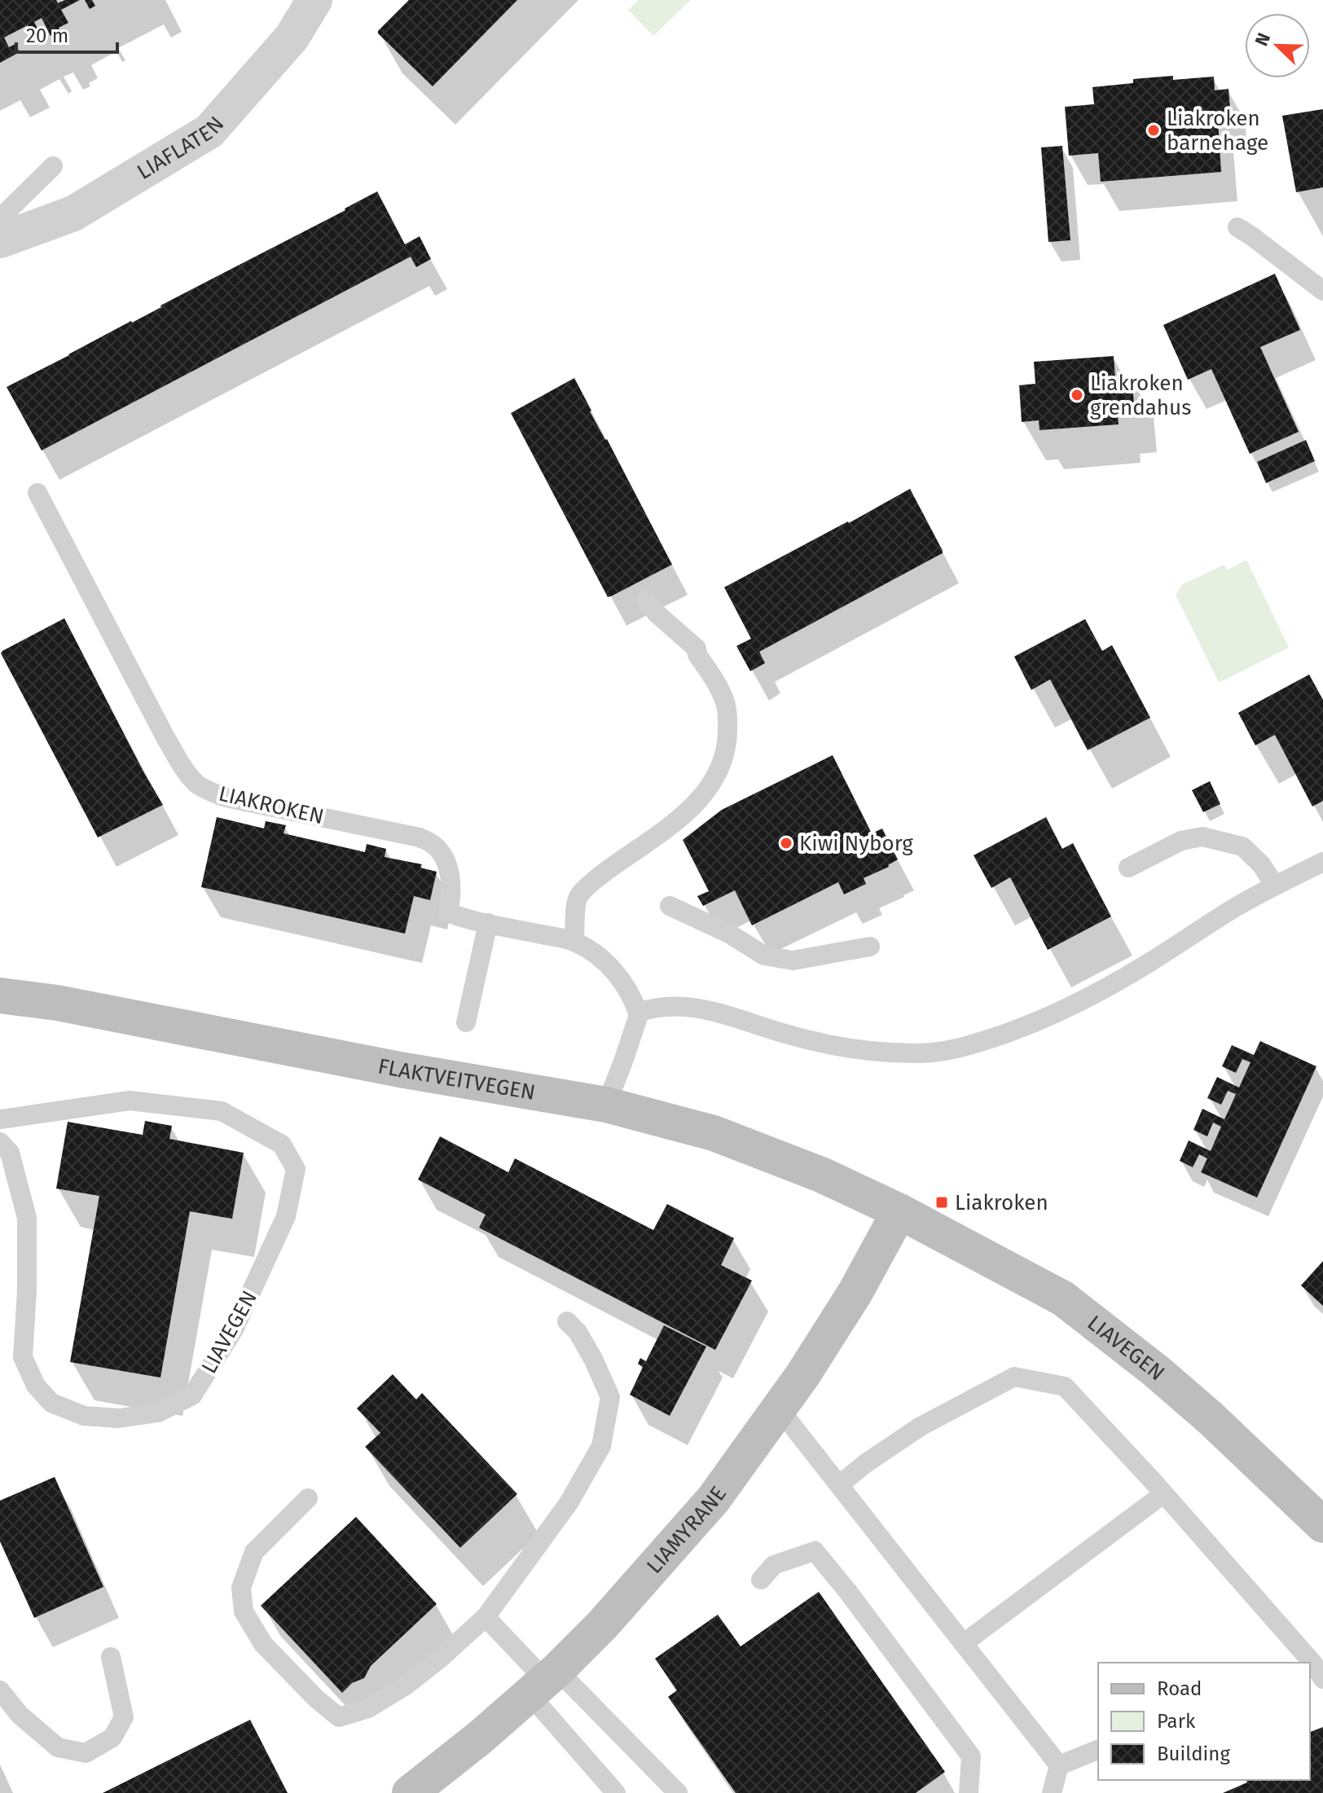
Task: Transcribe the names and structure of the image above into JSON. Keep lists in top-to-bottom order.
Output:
{
  "streets": {
    "main road": ["FLAKTVEITVEGEN", "LIAVEGEN", "LIAMYRANE"],
    "street": ["LIAFLATEN"],
    "lane": ["LIAKROKEN"]
  },
  "crossings": [
    ["FLAKTVEITVEGEN", "LIAVEGEN"],
    ["FLAKTVEITVEGEN", "LIAMYRANE"],
    ["LIAVEGEN", "LIAMYRANE"]
  ],
  "places": {
    "other": ["Liakroken barnehage", "Liakroken grendahus", "Kiwi Nyborg"],
    "transit": ["Liakroken"]
  },
  "legend": ["Road", "Park", "Building"],
  "scale_bar": "20 m",
  "north": "top left"
}
